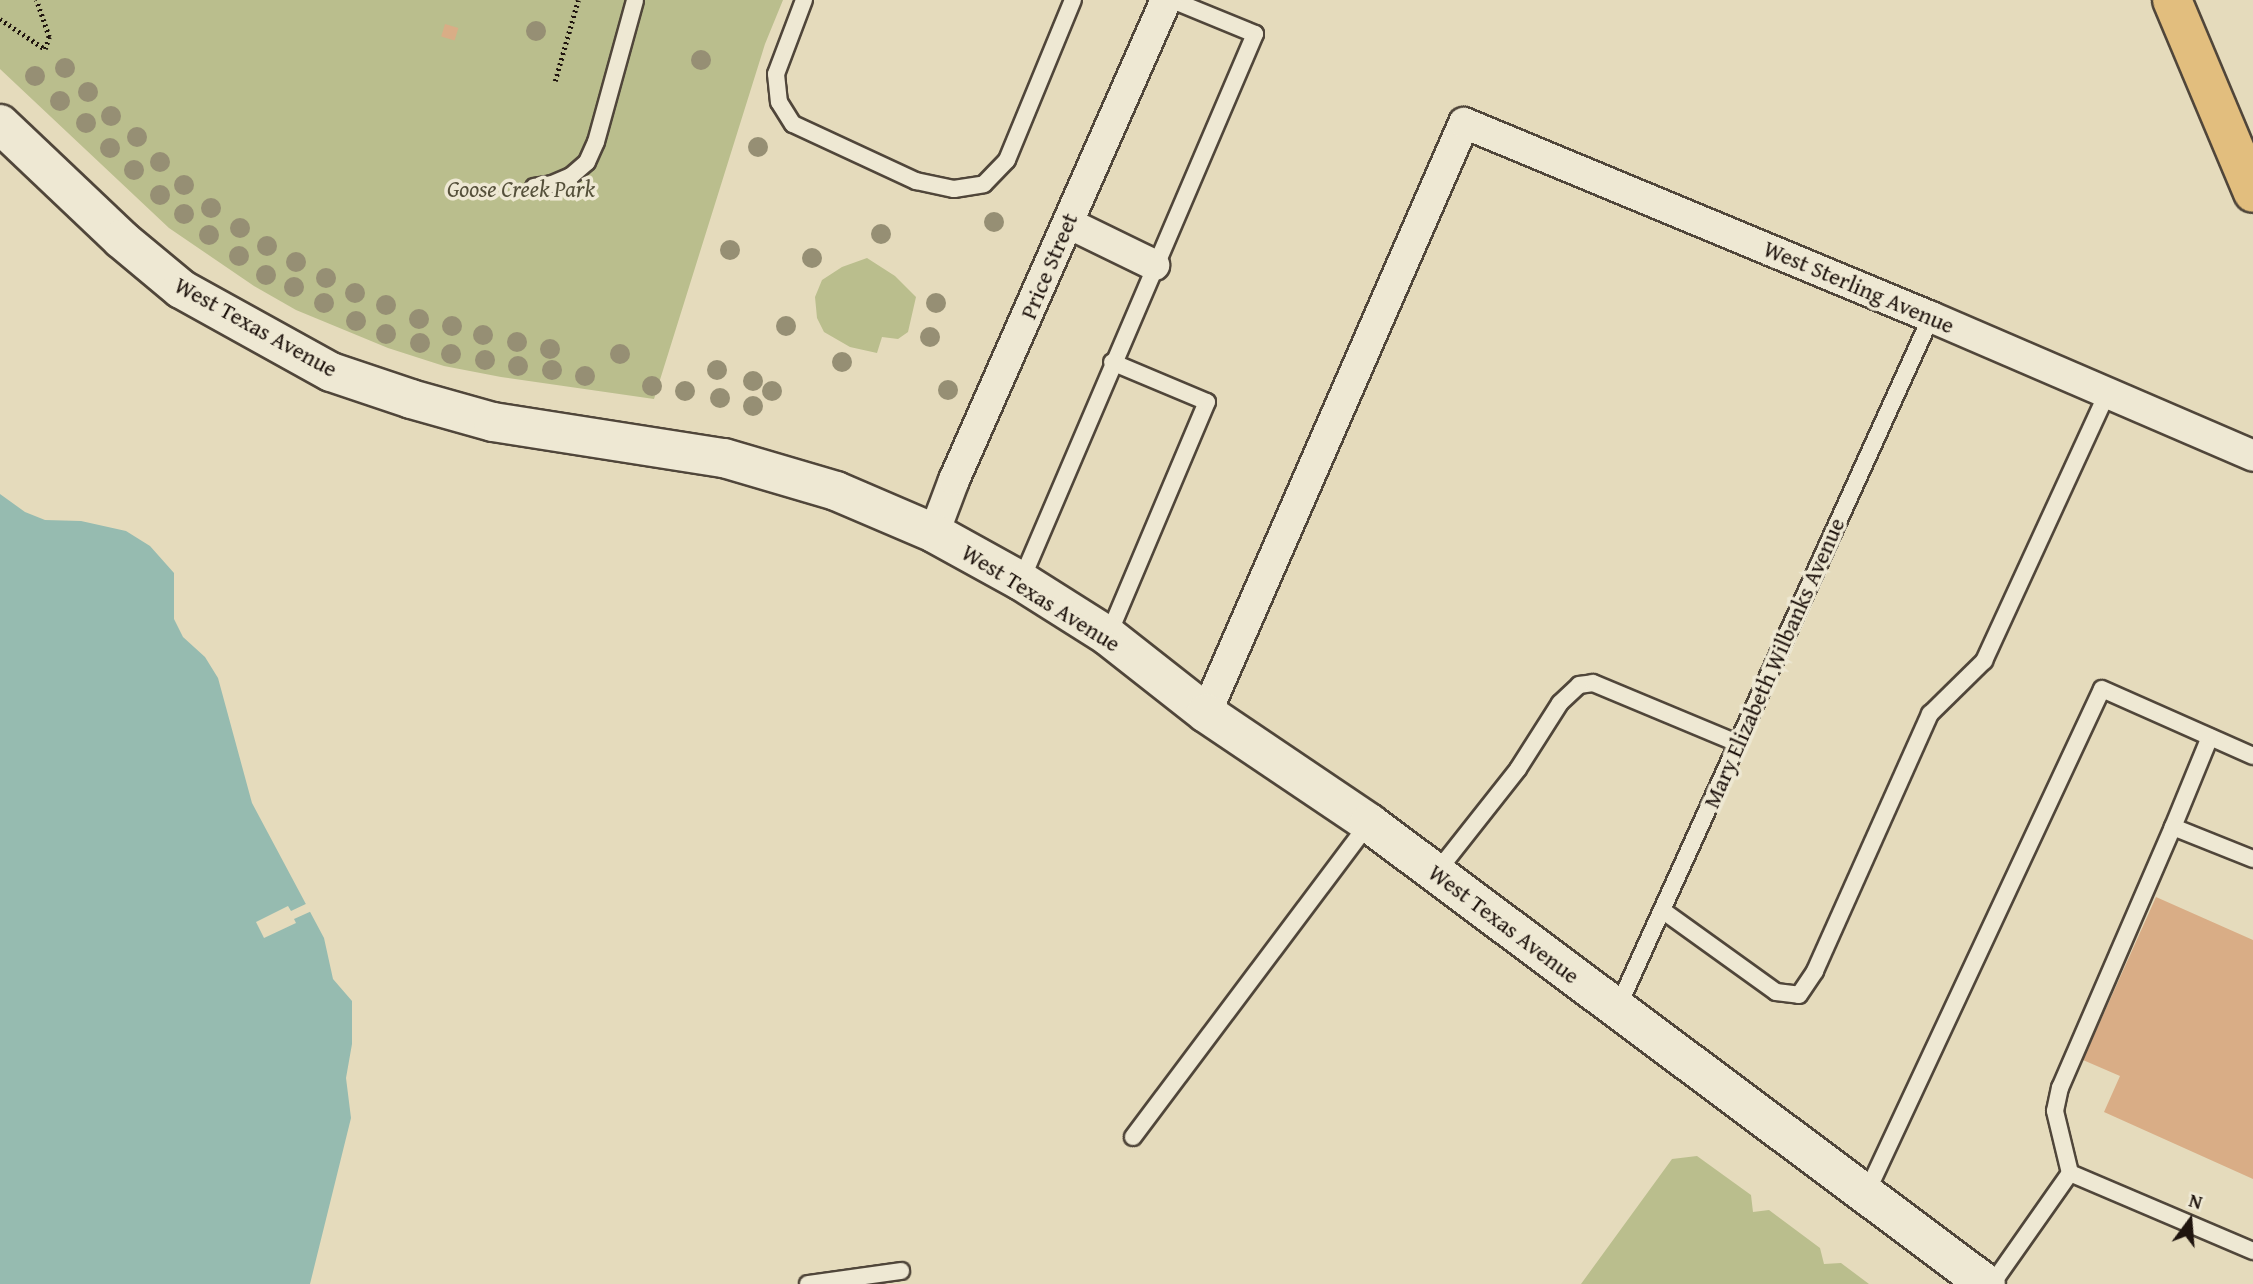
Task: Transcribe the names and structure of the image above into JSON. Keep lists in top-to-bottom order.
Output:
{
  "streets": {
    "street": ["Price Street", "West Sterling Avenue", "West Texas Avenue"],
    "lane": ["Mary Elizabeth Wilbanks Avenue"]
  },
  "crossings": [
    ["Price Street", "West Texas Avenue"],
    ["West Sterling Avenue", "West Texas Avenue"],
    ["West Sterling Avenue", "Mary Elizabeth Wilbanks Avenue"],
    ["West Texas Avenue", "Mary Elizabeth Wilbanks Avenue"]
  ],
  "parks": ["Goose Creek Park"],
  "north": "top"
}
